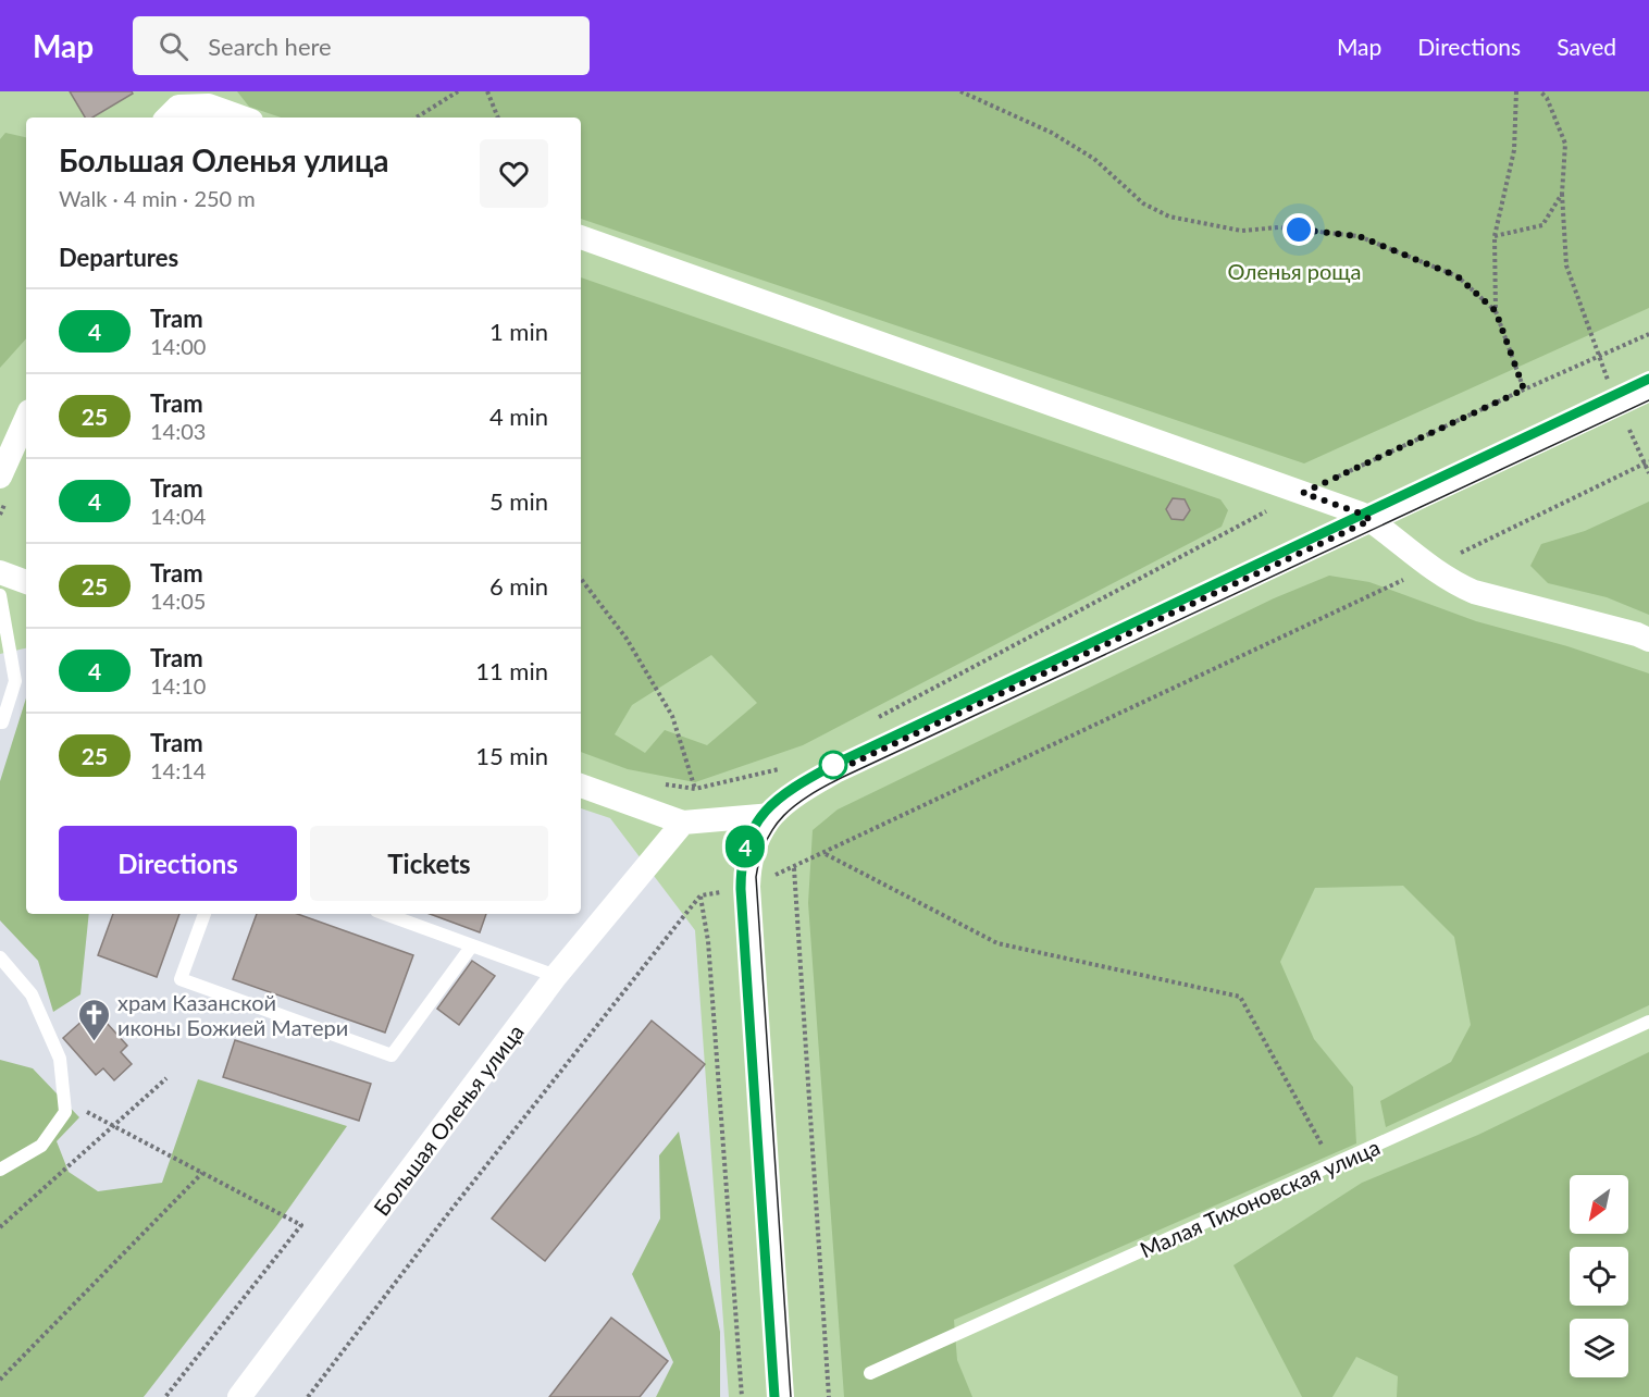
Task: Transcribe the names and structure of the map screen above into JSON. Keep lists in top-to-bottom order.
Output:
{
  "streets": {
    "street": ["Большая Оленья улица"],
    "lane": ["Малая Тихоновская улица"]
  },
  "parks": ["Оленья роща"],
  "places": {
    "church": ["храм Казанской иконы Божией Матери"]
  },
  "lines": ["tram line 4"],
  "north": "bottom left",
  "page": {
    "header": "Map",
    "search": "Search here",
    "nav": ["Map", "Directions", "Saved"],
    "on_map": "4",
    "heading": [
      ["Большая Оленья улица", "Walk · 4 min · 250 m"],
      "Departures"
    ],
    "list": [
      {
        "mark": "4",
        "name": "Tram",
        "note": "14:00",
        "value": "1 min"
      },
      {
        "mark": "25",
        "name": "Tram",
        "note": "14:03",
        "value": "4 min"
      },
      {
        "mark": "4",
        "name": "Tram",
        "note": "14:04",
        "value": "5 min"
      },
      {
        "mark": "25",
        "name": "Tram",
        "note": "14:05",
        "value": "6 min"
      },
      {
        "mark": "4",
        "name": "Tram",
        "note": "14:10",
        "value": "11 min"
      },
      {
        "mark": "25",
        "name": "Tram",
        "note": "14:14",
        "value": "15 min"
      }
    ],
    "buttons": ["Directions", "Tickets"]
  }
}
